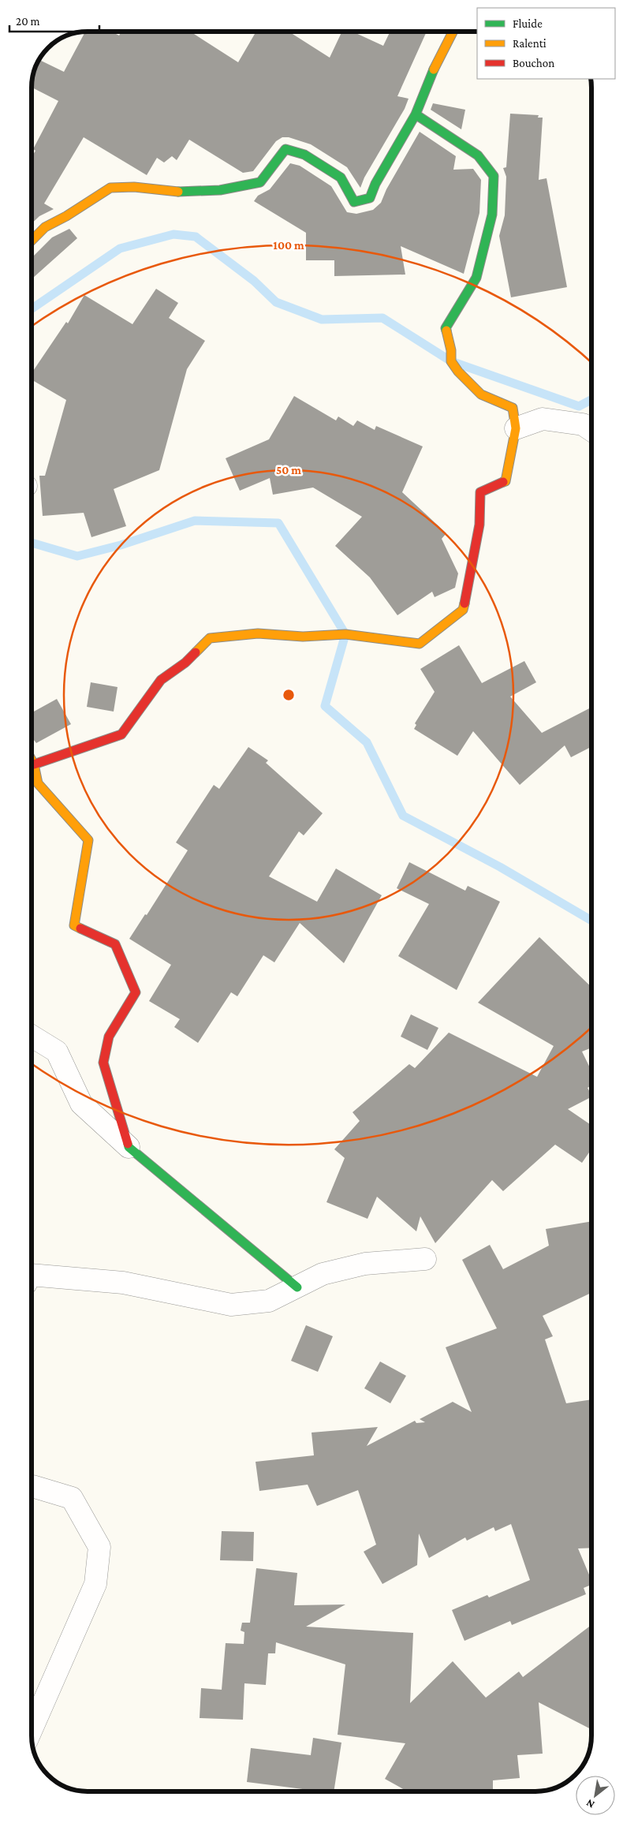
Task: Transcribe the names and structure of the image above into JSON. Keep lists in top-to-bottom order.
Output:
{
  "legend": ["Fluide", "Ralenti", "Bouchon"],
  "scale_bar": "20 m",
  "north": "bottom left",
  "rings": ["100 m", "50 m"]
}
